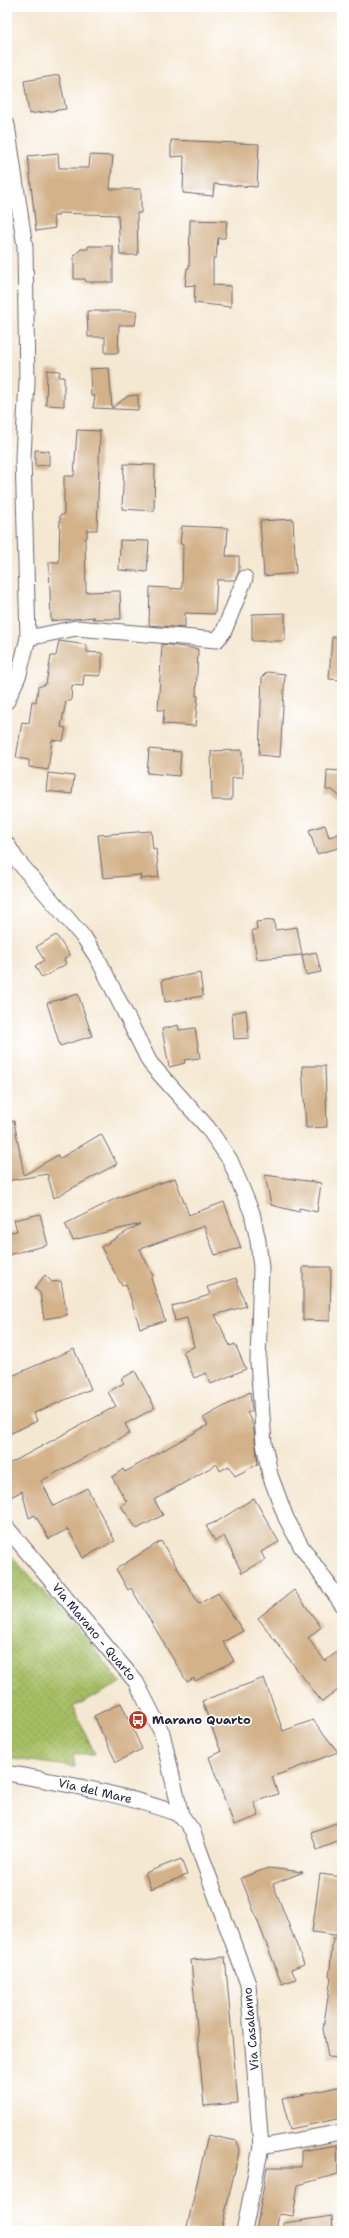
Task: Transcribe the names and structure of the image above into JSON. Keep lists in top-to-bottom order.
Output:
{
  "streets": {
    "street": ["Via Marano - Quarto", "Via del Mare", "Via Casalanno"]
  },
  "crossings": [
    ["Via Marano - Quarto", "Via del Mare"],
    ["Via Marano - Quarto", "Via Casalanno"],
    ["Via del Mare", "Via Casalanno"]
  ],
  "places": {
    "bus stop": ["Marano Quarto"]
  }
}
